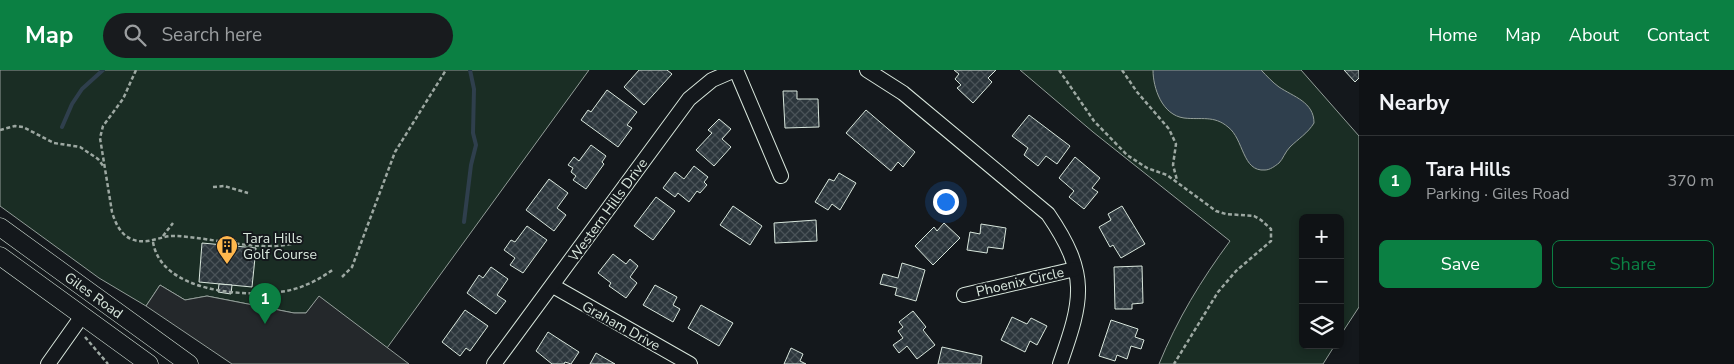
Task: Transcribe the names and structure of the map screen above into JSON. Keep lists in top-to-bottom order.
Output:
{
  "streets": {
    "main road": ["Giles Road"],
    "street": ["Western Hills Drive", "Phoenix Circle", "Graham Drive"]
  },
  "crossings": [
    ["Western Hills Drive", "Graham Drive"]
  ],
  "places": {
    "building": ["Tara Hills Golf Course"]
  },
  "page": {
    "header": "Map",
    "search": "Search here",
    "nav": [
      "Home",
      "Map",
      "About",
      "Contact"
    ],
    "heading": "Nearby",
    "list": [
      {
        "mark": "1",
        "name": "Tara Hills",
        "note": "Parking · Giles Road",
        "value": "370 m"
      }
    ],
    "map_buttons": ["+", "−"],
    "buttons": ["Save", "Share"],
    "pins": "1"
  }
}
